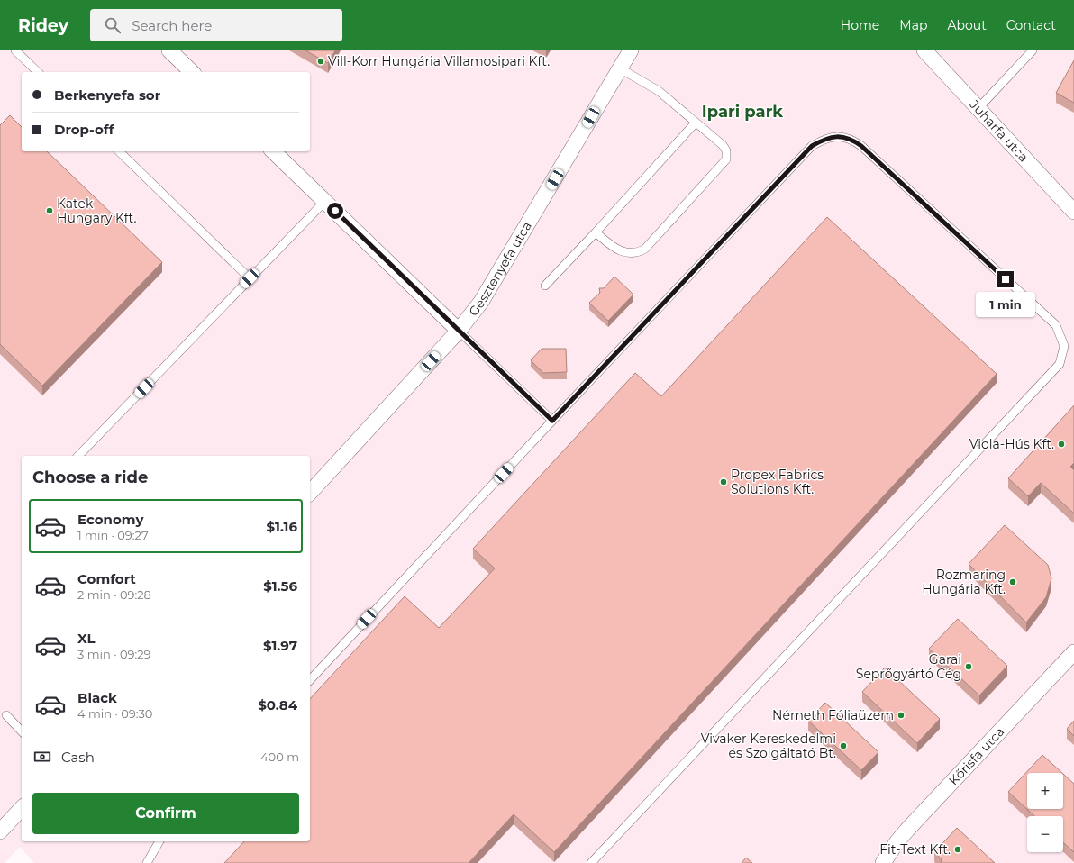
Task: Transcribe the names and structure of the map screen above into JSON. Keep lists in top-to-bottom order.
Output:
{
  "streets": {
    "street": ["Juharfa utca", "Gesztenyefa utca", "Kőrisfa utca"]
  },
  "districts": ["Ipari park"],
  "places": [
    "Vill-Korr Hungária Villamosipari Kft.",
    "Katek Hungary Kft.",
    "Viola-Hús Kft.",
    "Propex Fabrics Solutions Kft.",
    "Rozmaring Hungária Kft.",
    "Garai Seprőgyártó Cég",
    "Németh Fóliaüzem",
    "Vivaker Kereskedelmi és Szolgáltató Bt.",
    "Fit-Text Kft."
  ],
  "page": {
    "header": "Ridey",
    "search": "Search here",
    "nav": [
      "Home",
      "Map",
      "About",
      "Contact"
    ],
    "banner": ["Berkenyefa sor", "Drop-off"],
    "bubble": "1 min",
    "heading": "Choose a ride",
    "list": [
      {
        "name": "Economy",
        "note": "1 min · 09:27",
        "value": "$1.16"
      },
      {
        "name": "Comfort",
        "note": "2 min · 09:28",
        "value": "$1.56"
      },
      {
        "name": "XL",
        "note": "3 min · 09:29",
        "value": "$1.97"
      },
      {
        "name": "Black",
        "note": "4 min · 09:30",
        "value": "$0.84"
      }
    ],
    "pay": ["Cash", "400 m"],
    "map_buttons": ["+", "−"],
    "buttons": "Confirm"
  }
}
